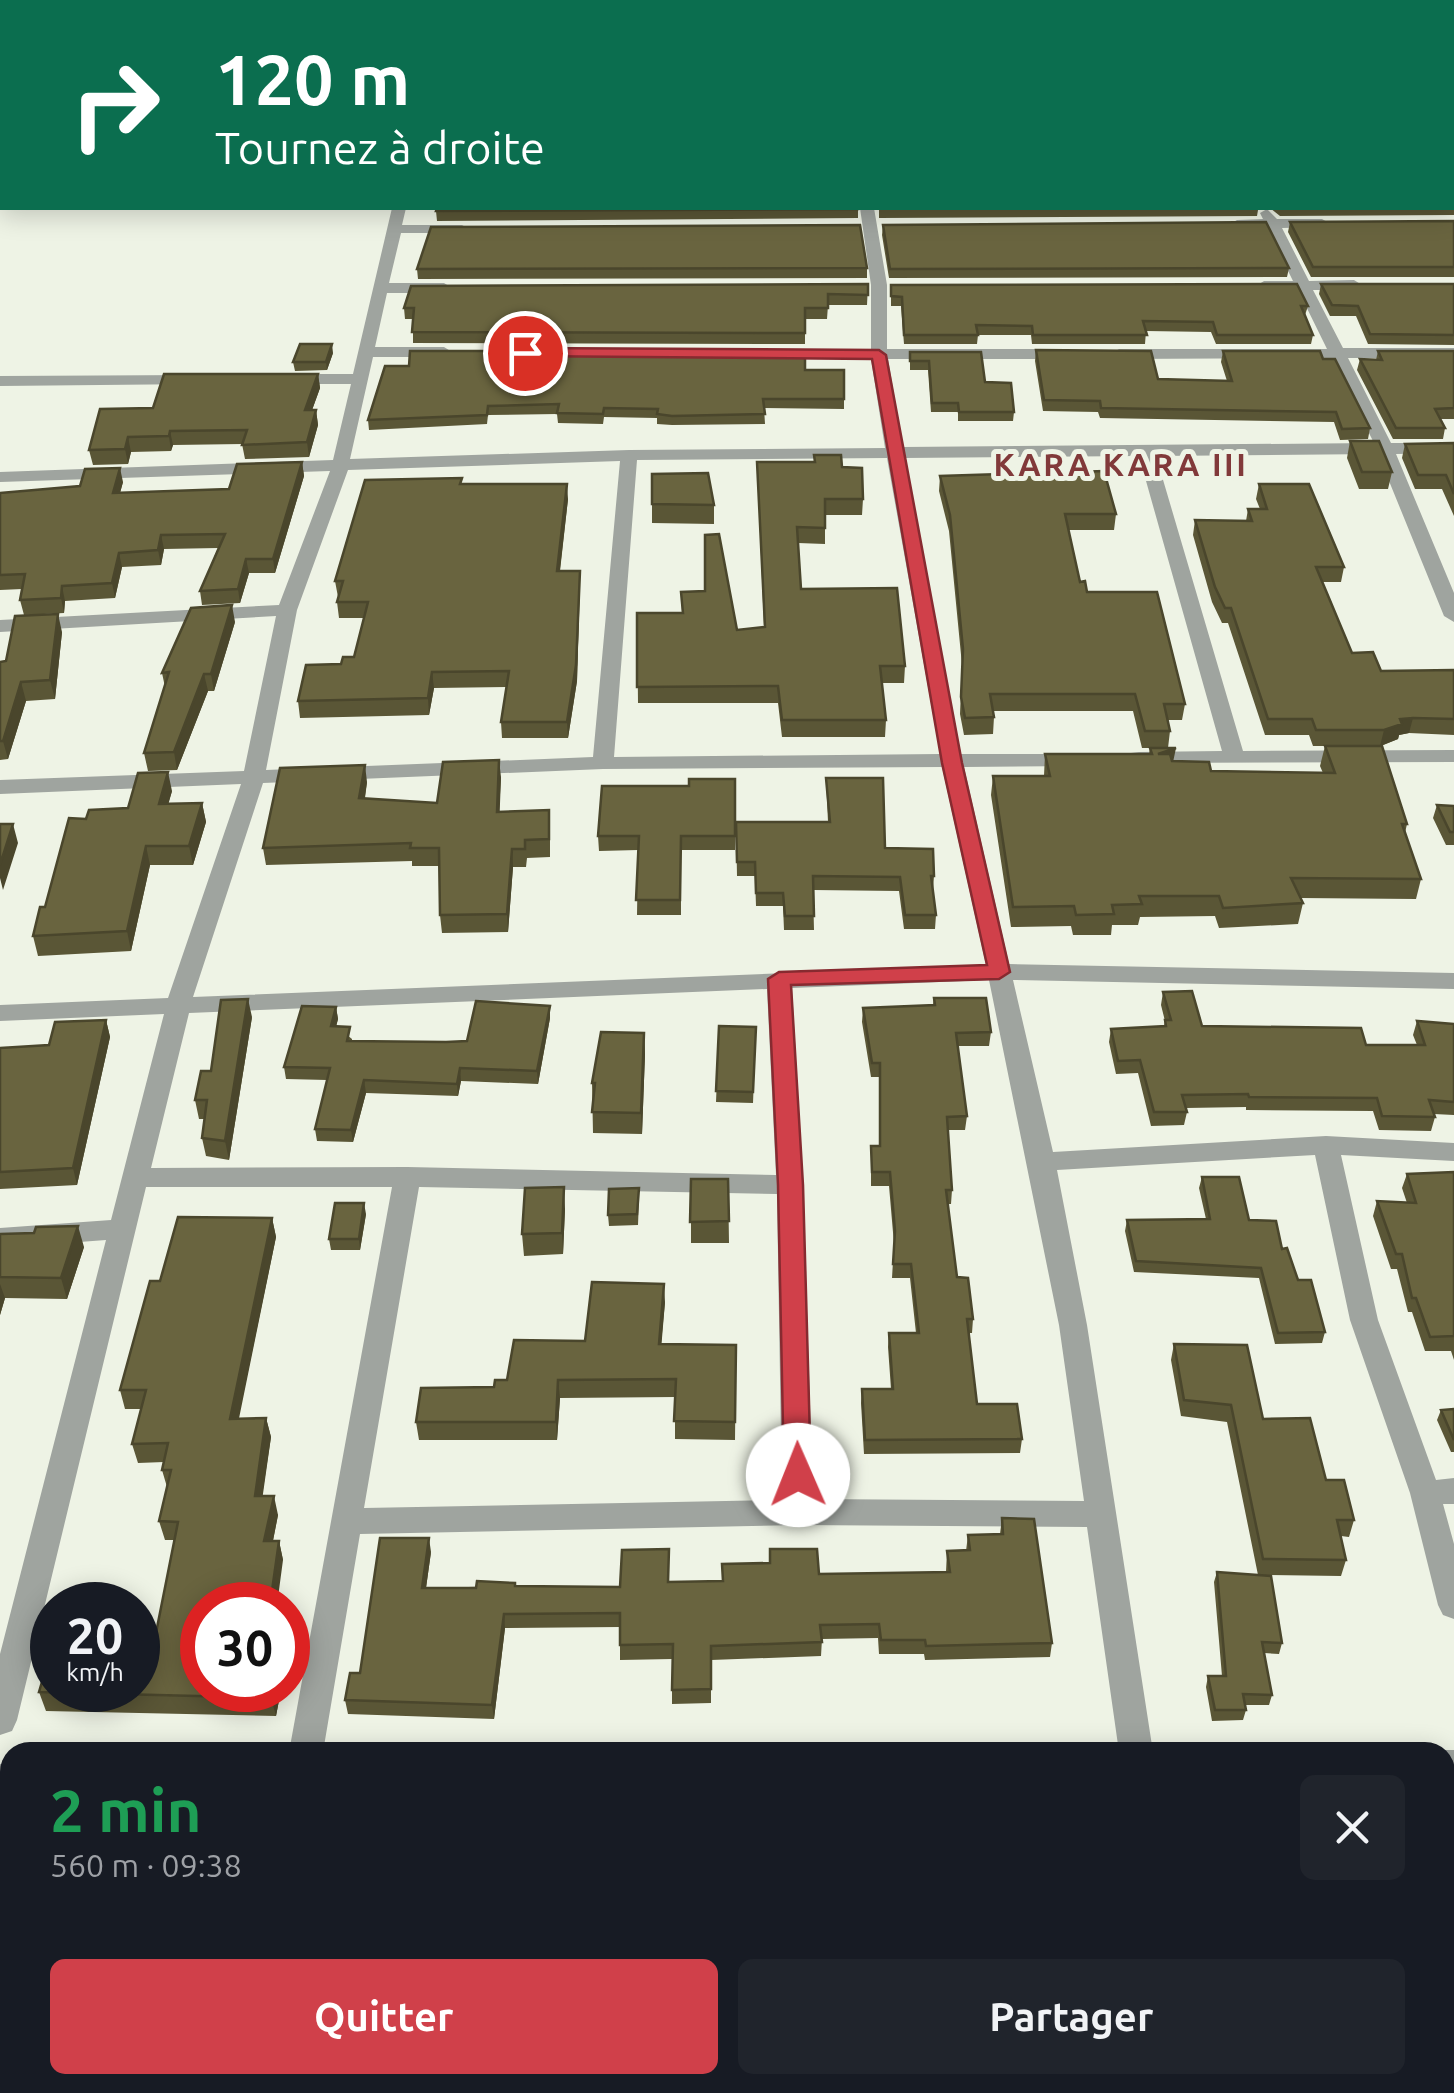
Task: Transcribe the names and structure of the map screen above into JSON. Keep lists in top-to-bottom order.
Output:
{
  "districts": ["KARA KARA III"],
  "page": {
    "turn": ["120 m", "Tournez à droite"],
    "speed": "20 km/h",
    "limit": "30",
    "heading": ["2 min", "560 m · 09:38"],
    "buttons": ["Quitter", "Partager"]
  }
}
